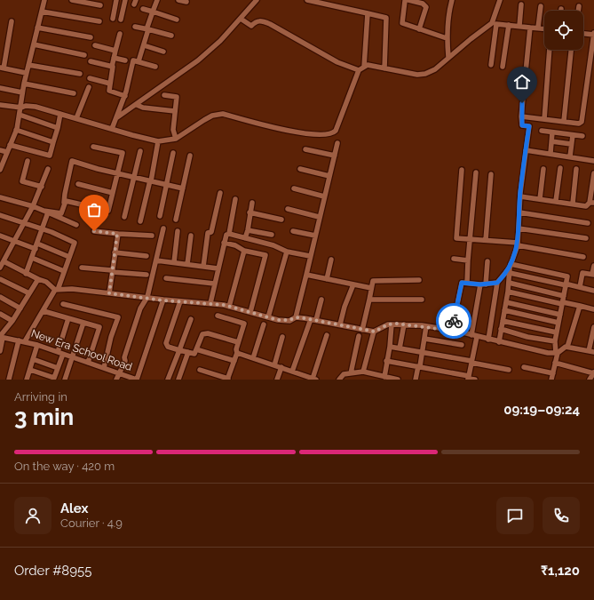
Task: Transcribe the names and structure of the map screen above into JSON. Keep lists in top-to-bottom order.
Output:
{
  "streets": {
    "street": ["New Era School Road"]
  },
  "page": {
    "heading": ["3 min", "Arriving in", "09:19–09:24"],
    "panel": [
      "Alex",
      "Courier · 4.9",
      "Order #8955",
      "₹1,120"
    ],
    "bar": "On the way · 420 m"
  }
}
